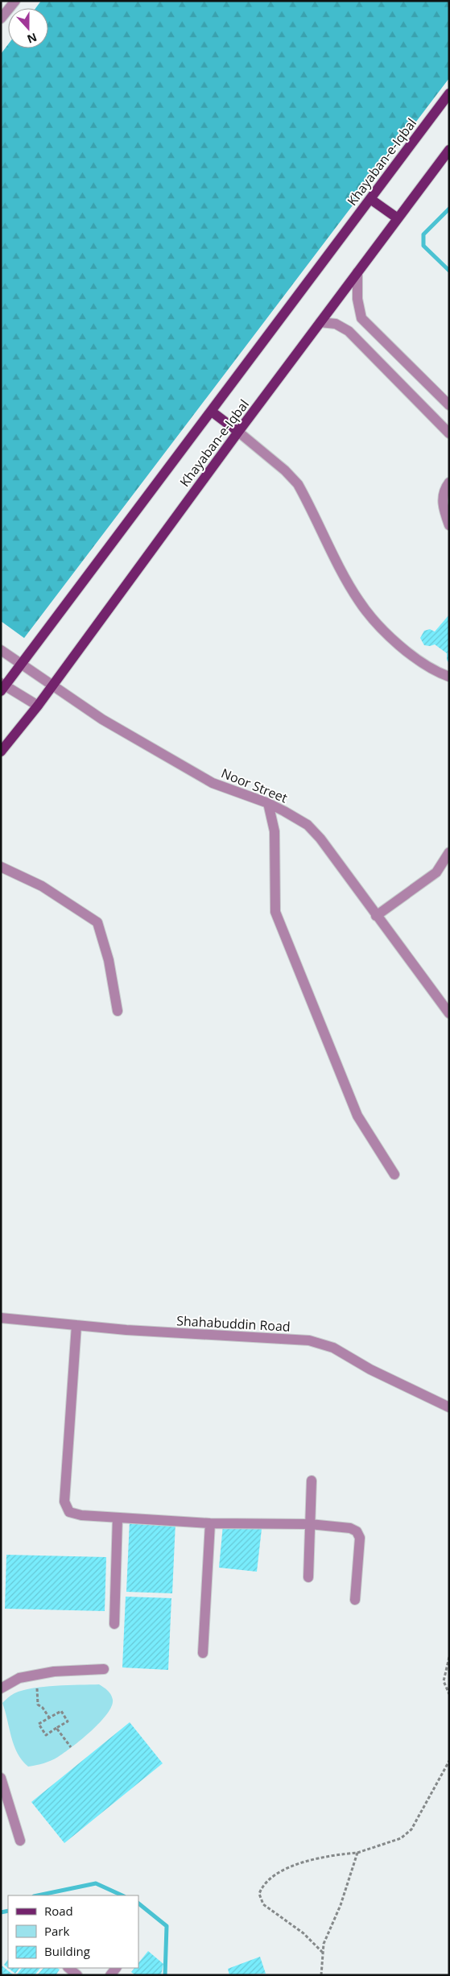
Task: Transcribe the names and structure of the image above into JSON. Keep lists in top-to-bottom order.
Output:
{
  "streets": {
    "main road": ["Khayaban-e-Iqbal"],
    "street": ["Noor Street", "Shahabuddin Road"]
  },
  "crossings": [
    ["Khayaban-e-Iqbal", "Noor Street"]
  ],
  "legend": ["Road", "Park", "Building"],
  "north": "bottom"
}
